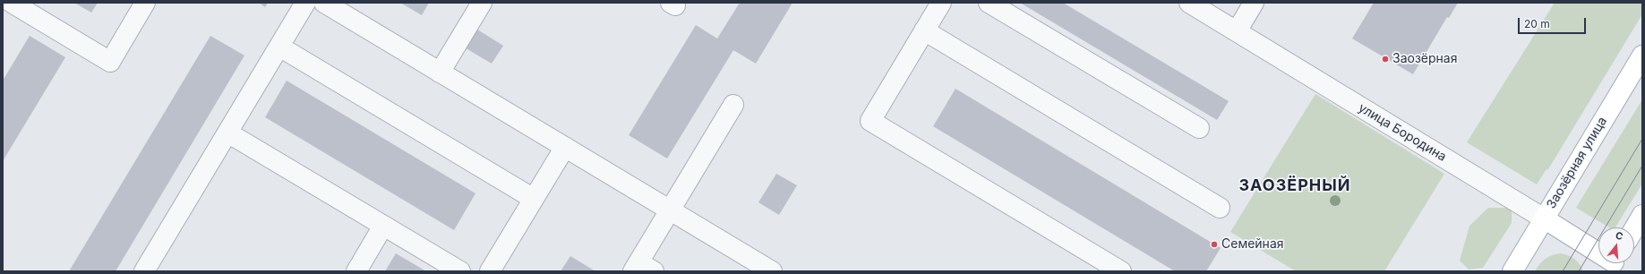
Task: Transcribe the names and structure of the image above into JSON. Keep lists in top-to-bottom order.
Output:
{
  "streets": {
    "main road": ["улица Бородина", "Заозёрная улица"]
  },
  "crossings": [
    ["улица Бородина", "Заозёрная улица"]
  ],
  "districts": ["ЗАОЗЁРНЫЙ"],
  "places": ["Заозёрная", "Семейная"],
  "scale_bar": "20 m",
  "north": "top"
}
